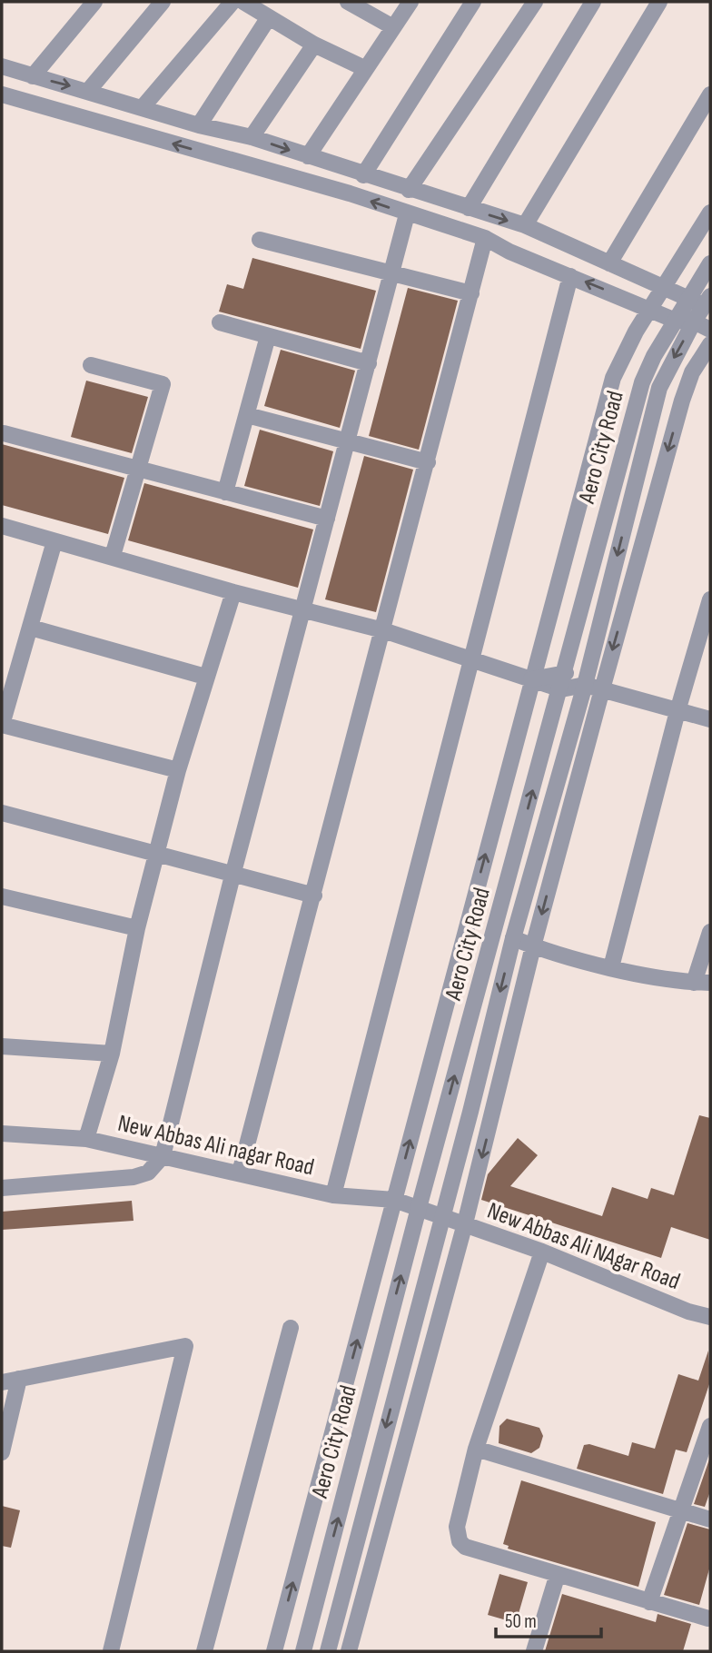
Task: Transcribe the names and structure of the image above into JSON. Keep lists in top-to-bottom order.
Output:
{
  "streets": {
    "street": ["Aero City Road", "New Abbas Ali nagar Road", "New Abbas Ali NAgar Road"]
  },
  "crossings": [
    ["Aero City Road", "New Abbas Ali nagar Road"],
    ["Aero City Road", "New Abbas Ali NAgar Road"],
    ["New Abbas Ali nagar Road", "New Abbas Ali NAgar Road"]
  ],
  "scale_bar": "50 m"
}
